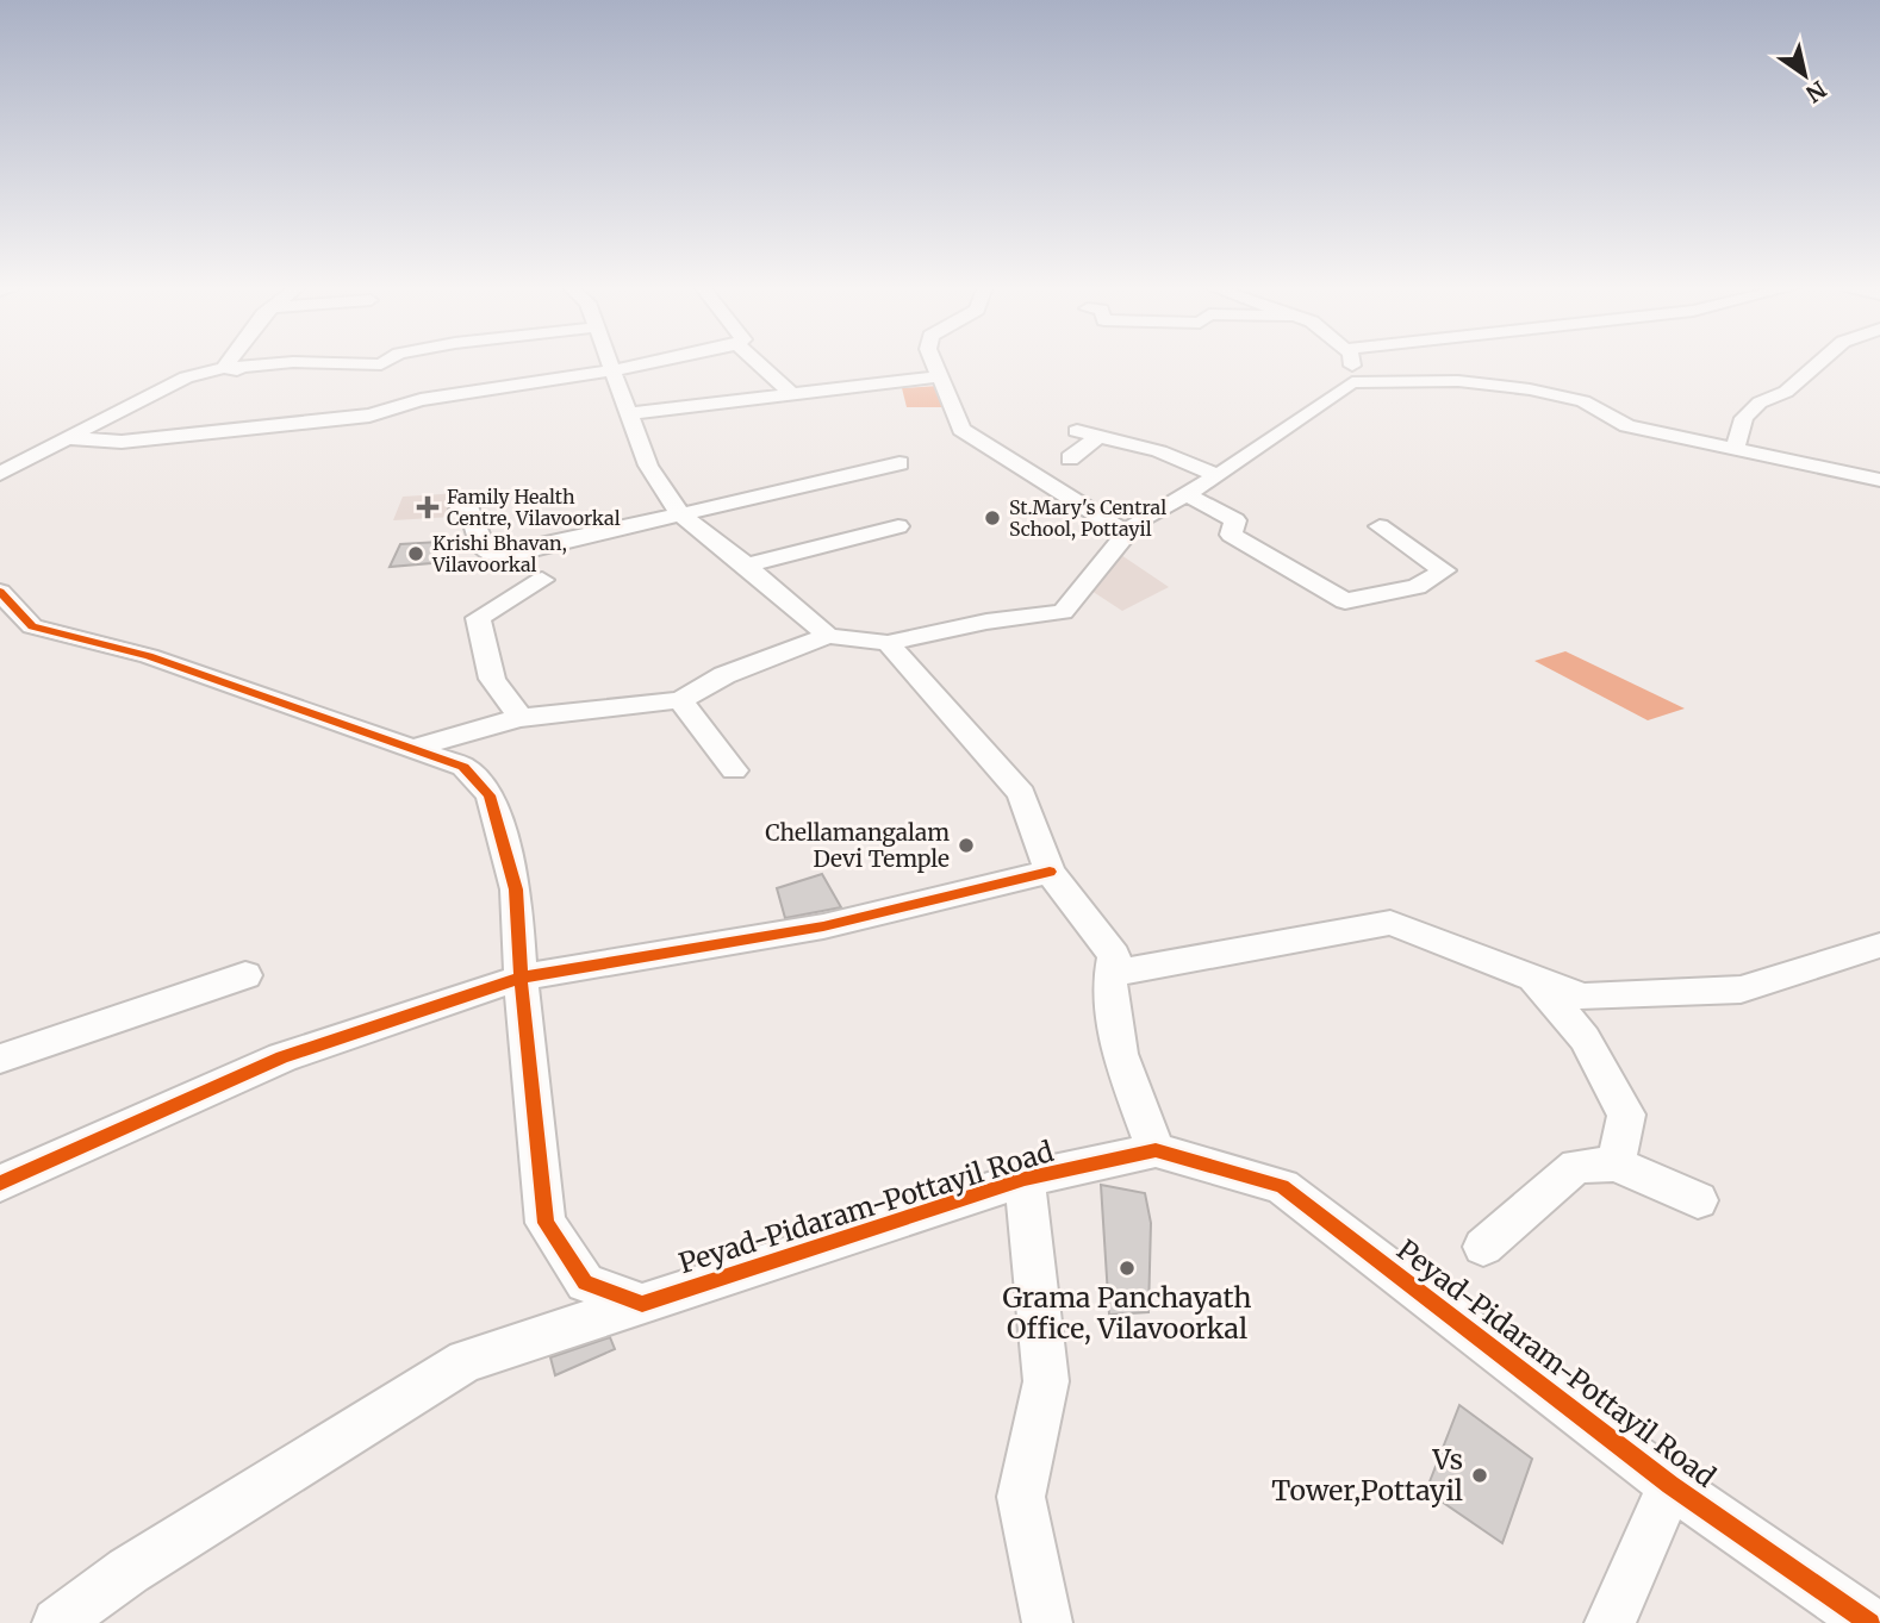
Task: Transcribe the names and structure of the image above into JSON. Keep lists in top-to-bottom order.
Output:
{
  "streets": {
    "street": ["Peyad-Pidaram-Pottayil Road"]
  },
  "places": {
    "health": ["Family Health Centre, Vilavoorkal"],
    "other": [
      "St.Mary's Central School, Pottayil",
      "Krishi Bhavan, Vilavoorkal",
      "Chellamangalam Devi Temple",
      "Grama Panchayath Office, Vilavoorkal",
      "Vs Tower,Pottayil"
    ]
  },
  "north": "bottom right"
}
